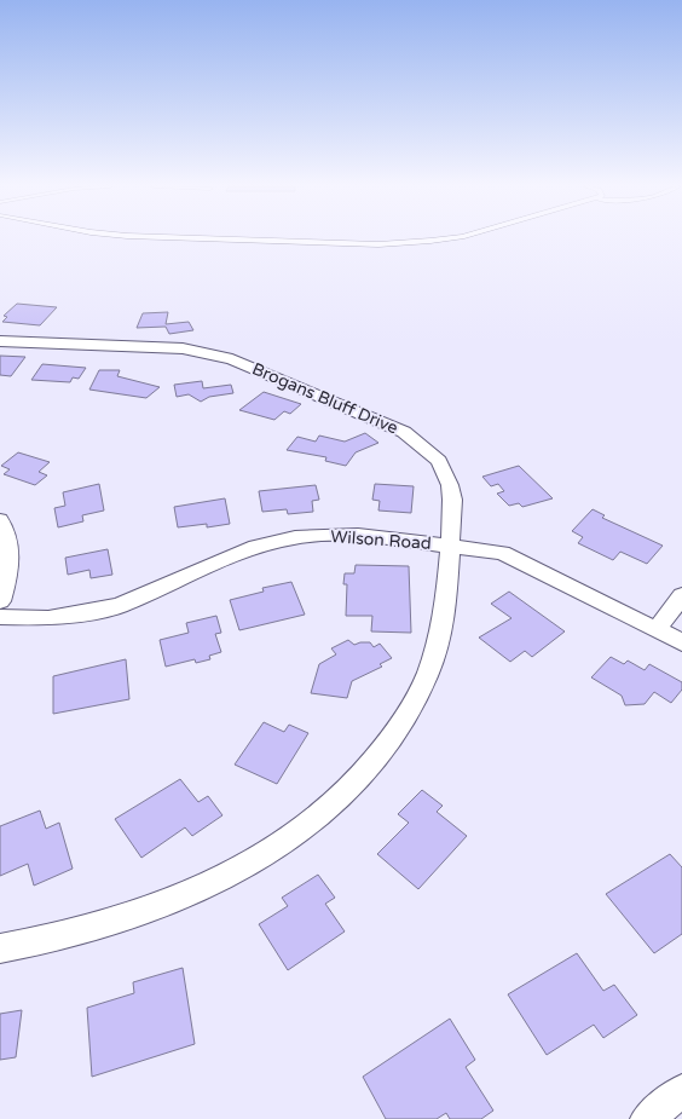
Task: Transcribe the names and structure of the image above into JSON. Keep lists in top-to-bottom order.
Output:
{
  "streets": {
    "street": ["Brogans Bluff Drive", "Wilson Road"]
  },
  "crossings": [
    ["Brogans Bluff Drive", "Wilson Road"]
  ]
}
